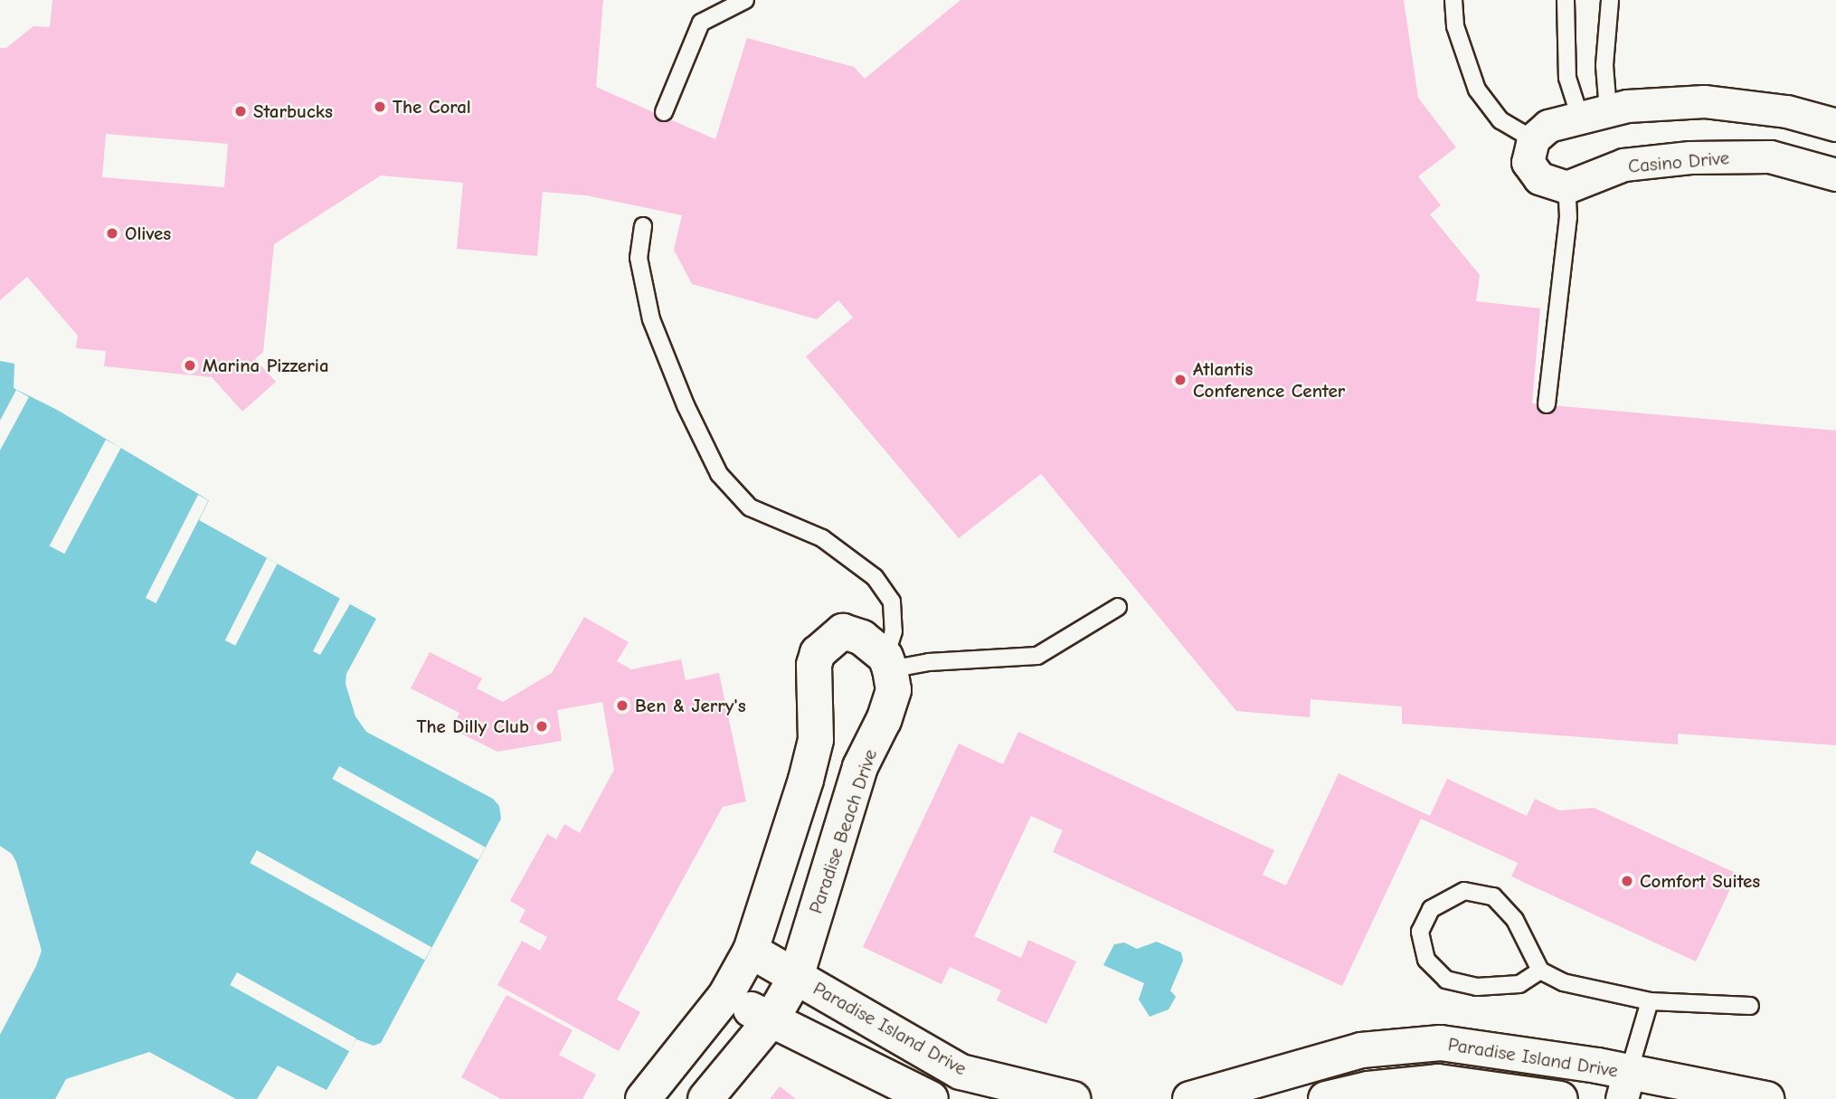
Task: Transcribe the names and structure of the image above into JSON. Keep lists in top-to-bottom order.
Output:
{
  "streets": {
    "street": ["Casino Drive", "Paradise Beach Drive", "Paradise Island Drive"]
  },
  "crossings": [
    ["Paradise Beach Drive", "Paradise Island Drive"]
  ],
  "places": [
    "The Coral",
    "Starbucks",
    "Olives",
    "Marina Pizzeria",
    "Atlantis Conference Center",
    "Ben & Jerry's",
    "The Dilly Club",
    "Comfort Suites"
  ]
}
